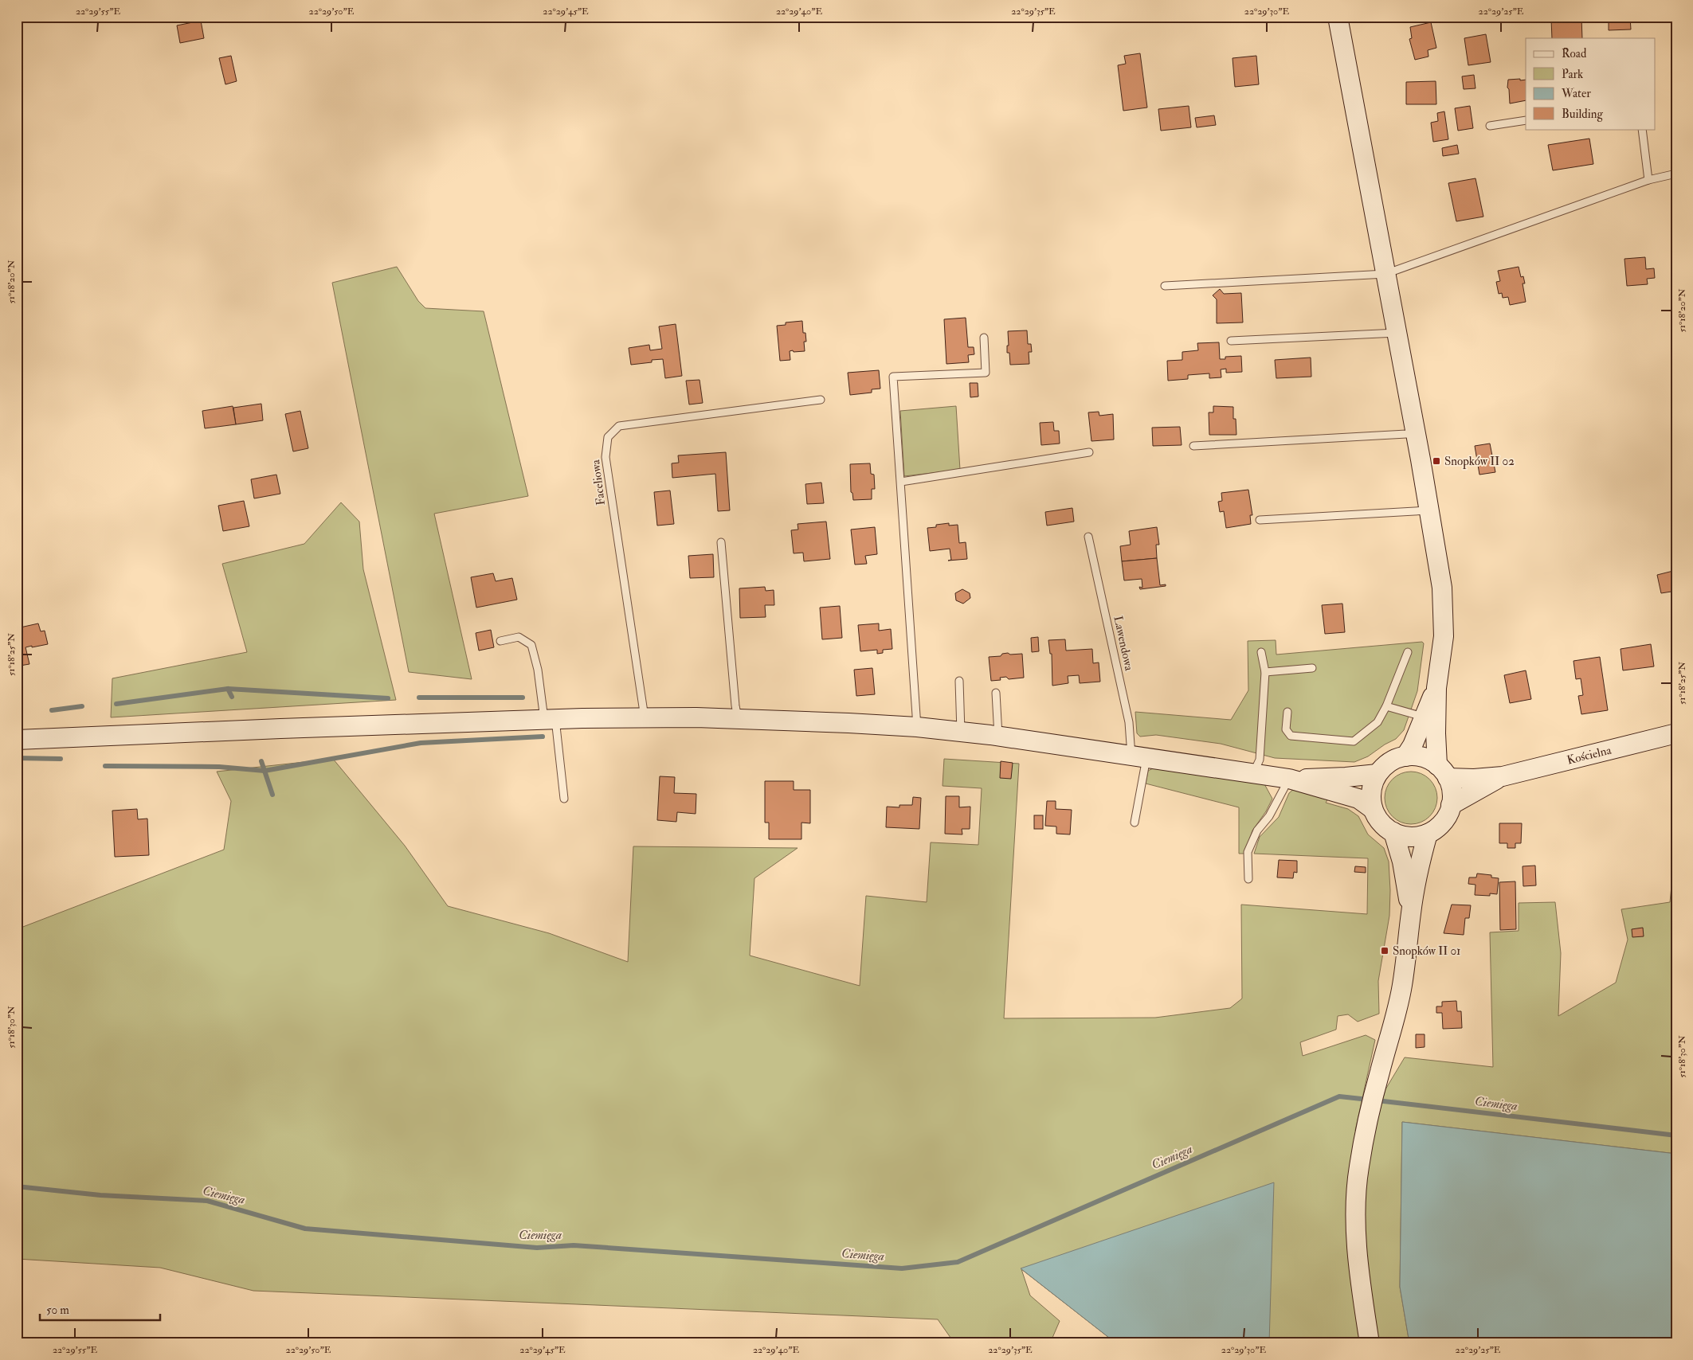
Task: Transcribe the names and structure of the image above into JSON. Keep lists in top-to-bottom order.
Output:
{
  "streets": {
    "main road": ["Kościelna"],
    "lane": ["Faceliowa", "Lawendowa"]
  },
  "water": ["Ciemięga"],
  "places": {
    "transit": ["Snopków II 02", "Snopków II 01"]
  },
  "legend": [
    "Road",
    "Park",
    "Water",
    "Building"
  ],
  "scale_bar": "50 m",
  "coordinates": [
    "22°29'55\"E",
    "22°29'50\"E",
    "22°29'45\"E",
    "22°29'40\"E",
    "22°29'35\"E",
    "22°29'30\"E",
    "22°29'25\"E",
    "51°18'20\"N",
    "51°18'25\"N",
    "51°18'30\"N"
  ]
}
